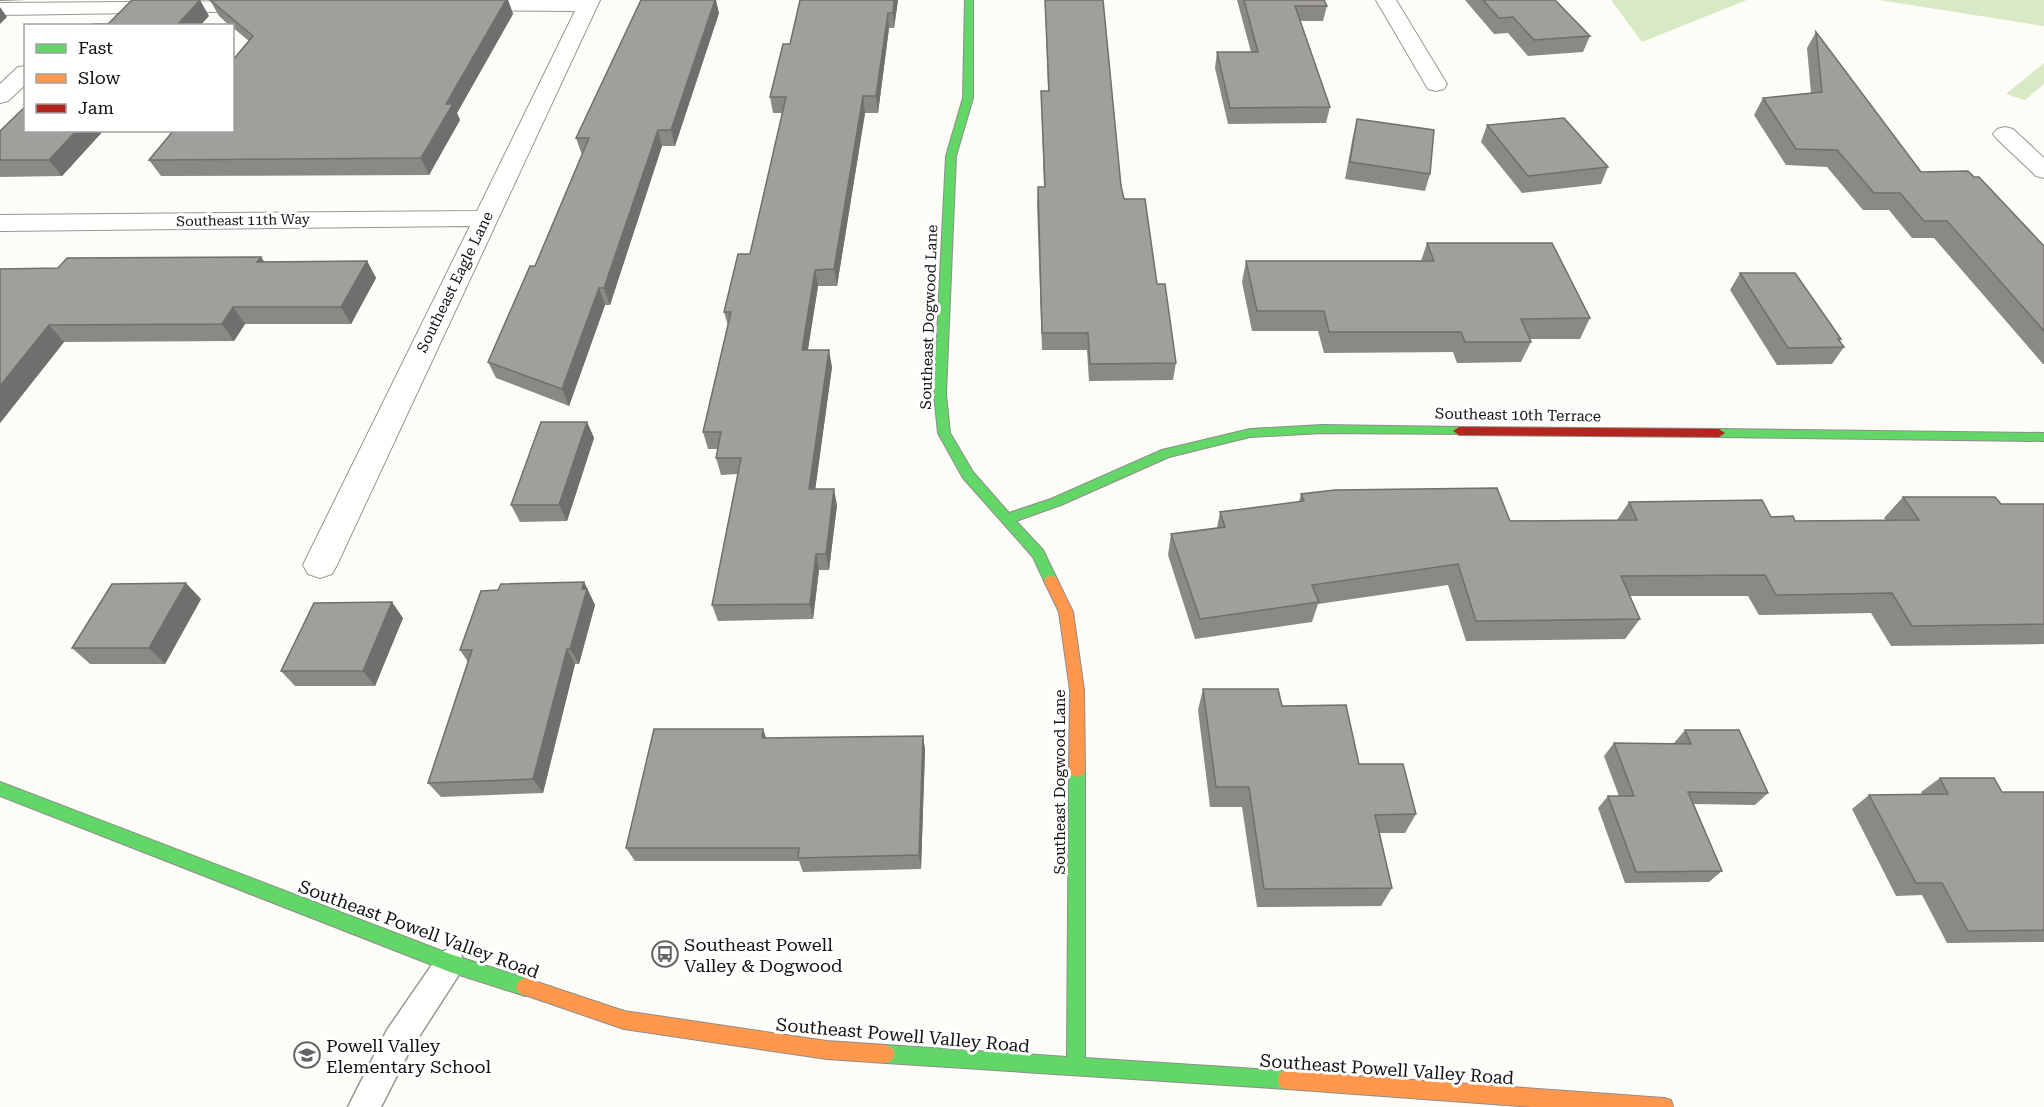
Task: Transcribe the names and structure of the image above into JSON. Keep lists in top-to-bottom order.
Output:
{
  "streets": {
    "street": [
      "Southeast 11th Way",
      "Southeast Eagle Lane",
      "Southeast Dogwood Lane",
      "Southeast 10th Terrace",
      "Southeast Powell Valley Road"
    ]
  },
  "crossings": [
    ["Southeast 11th Way", "Southeast Eagle Lane"],
    ["Southeast Dogwood Lane", "Southeast 10th Terrace"],
    ["Southeast Dogwood Lane", "Southeast Powell Valley Road"]
  ],
  "places": {
    "bus stop": ["Southeast Powell Valley & Dogwood"],
    "school or university": ["Powell Valley Elementary School"]
  },
  "legend": ["Fast", "Slow", "Jam"]
}
